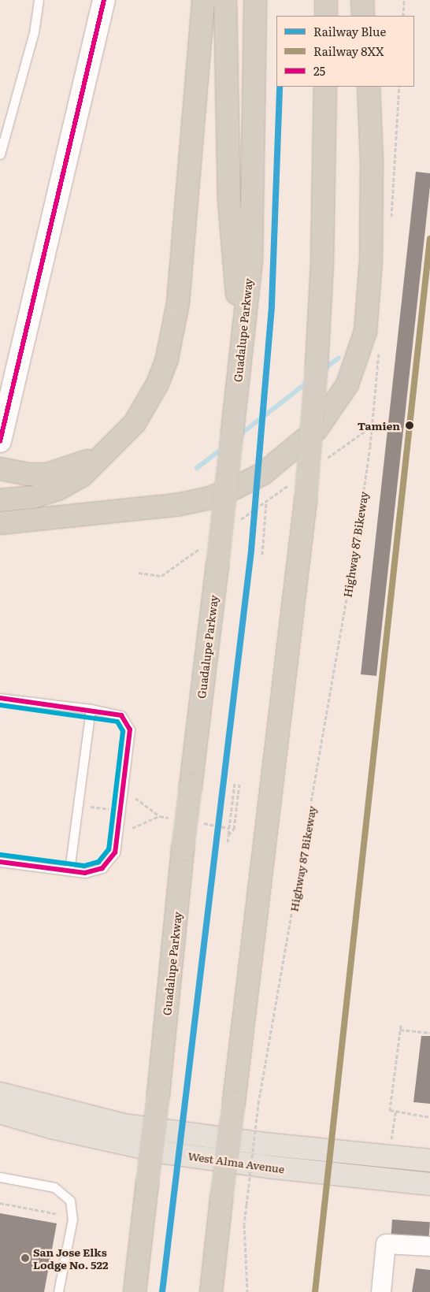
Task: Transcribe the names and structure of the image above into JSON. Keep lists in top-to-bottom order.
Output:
{
  "streets": {
    "highway": ["Guadalupe Parkway"],
    "main road": ["West Alma Avenue"],
    "path": ["Highway 87 Bikeway"]
  },
  "places": ["Tamien", "San Jose Elks Lodge No. 522"],
  "lines": ["transit line 25", "rail line Blue", "rail line 8XX"],
  "legend": ["Railway Blue", "Railway 8XX", "25"]
}
